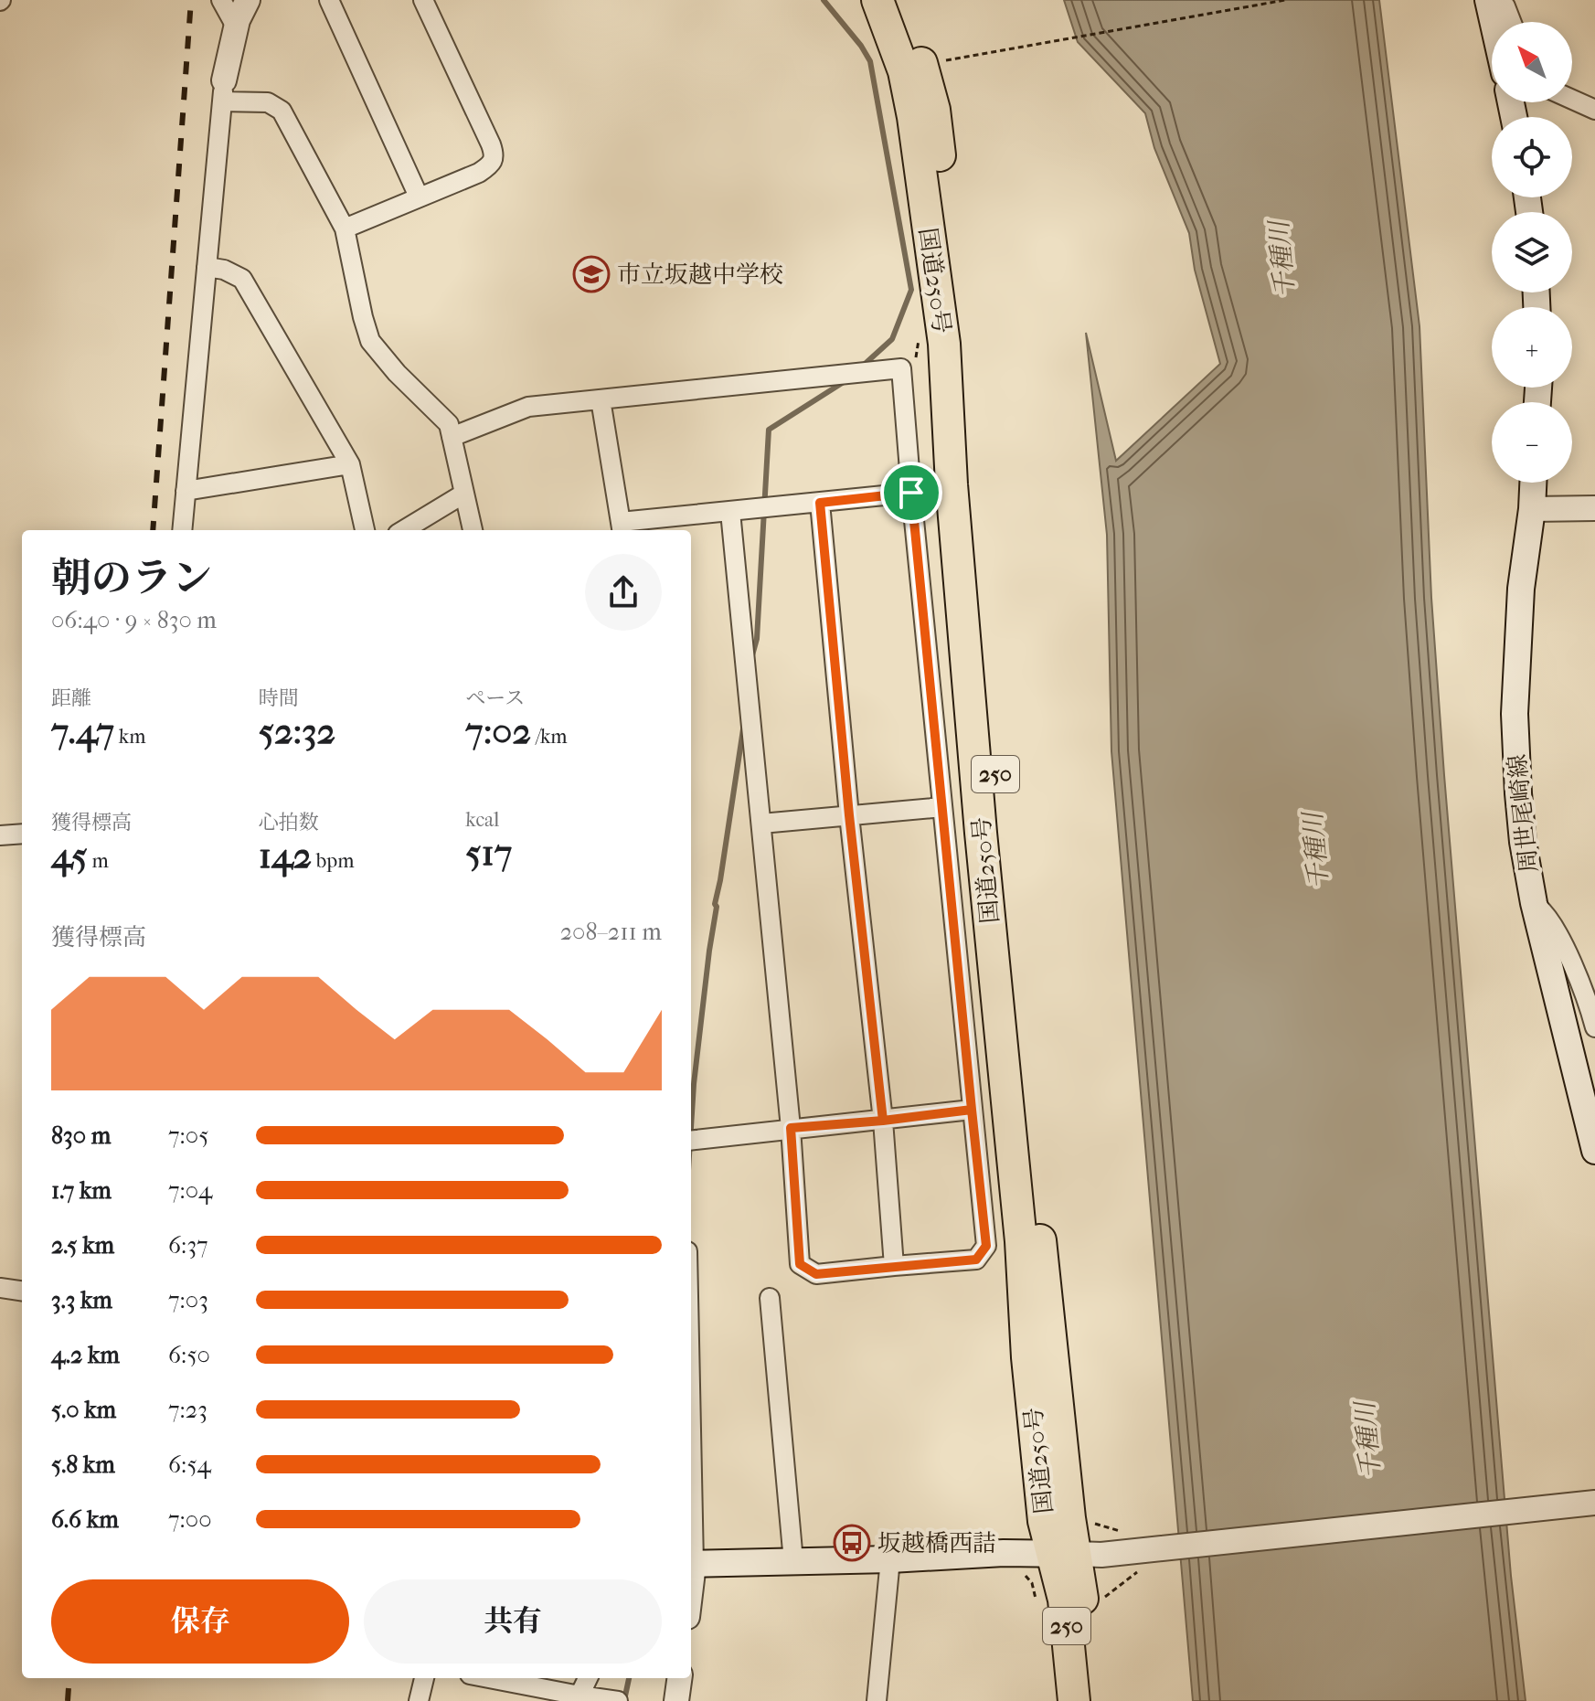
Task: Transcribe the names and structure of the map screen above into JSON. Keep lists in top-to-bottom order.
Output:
{
  "streets": {
    "highway": ["国道250号", "250"],
    "main road": ["周世尾崎線"]
  },
  "water": ["千種川"],
  "places": {
    "school or university": ["市立坂越中学校"],
    "bus stop": ["坂越橋西詰"]
  },
  "north": "top left",
  "page": {
    "map_buttons": ["+", "−"],
    "heading": ["朝のラン", "06:40 · 9 × 830 m"],
    "stats": [
      ["距離", "7.47 km"],
      ["時間", "52:32"],
      ["ペース", "7:02 /km"],
      ["獲得標高", "45 m"],
      ["心拍数", "142 bpm"],
      ["kcal", "517"]
    ],
    "chart": ["獲得標高", "208–211 m"],
    "list": [
      {
        "name": "830 m",
        "note": "7:05"
      },
      {
        "name": "1.7 km",
        "note": "7:04"
      },
      {
        "name": "2.5 km",
        "note": "6:37"
      },
      {
        "name": "3.3 km",
        "note": "7:03"
      },
      {
        "name": "4.2 km",
        "note": "6:50"
      },
      {
        "name": "5.0 km",
        "note": "7:23"
      },
      {
        "name": "5.8 km",
        "note": "6:54"
      },
      {
        "name": "6.6 km",
        "note": "7:00"
      }
    ],
    "buttons": ["保存", "共有"]
  }
}
